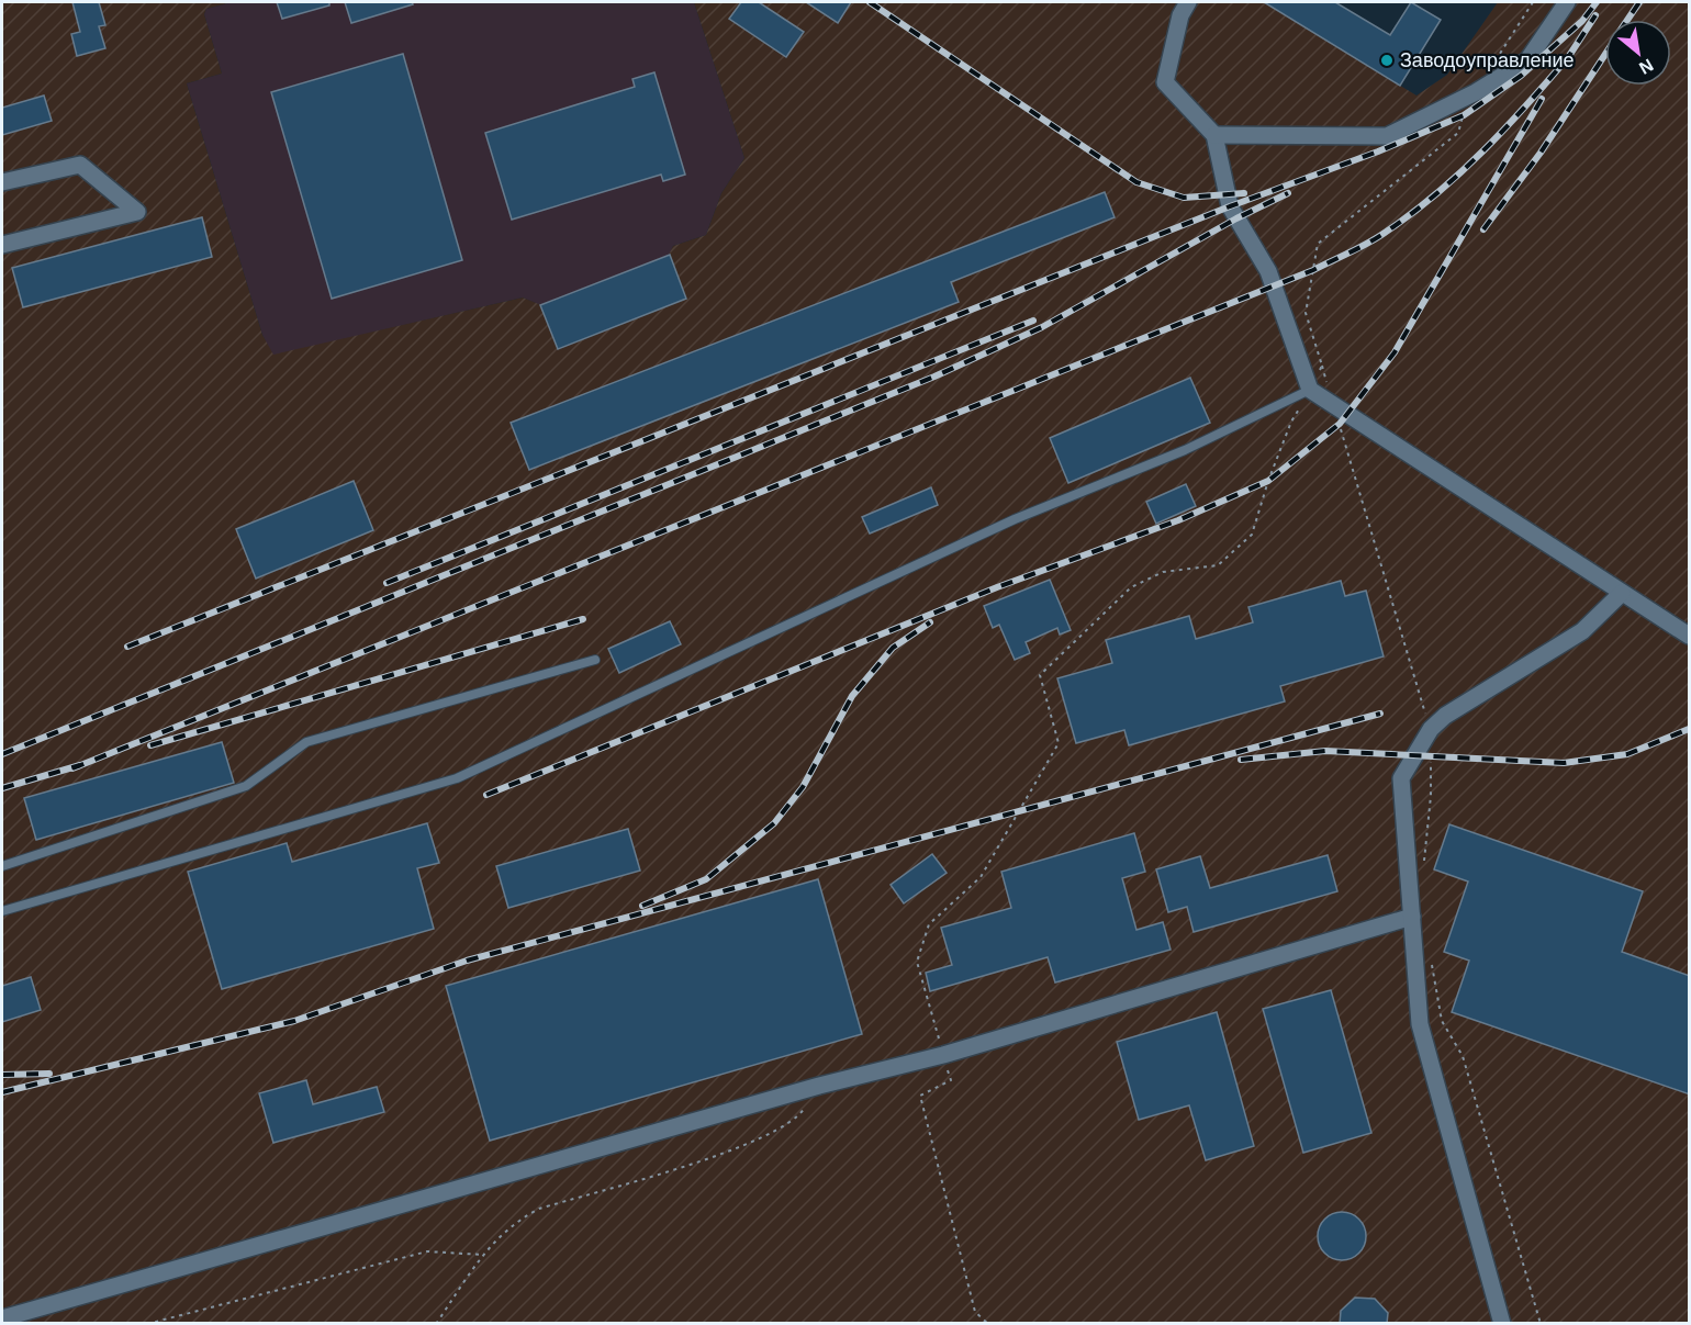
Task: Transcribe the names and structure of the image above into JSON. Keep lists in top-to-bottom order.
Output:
{
  "places": ["Заводоуправление"],
  "north": "bottom right"
}
